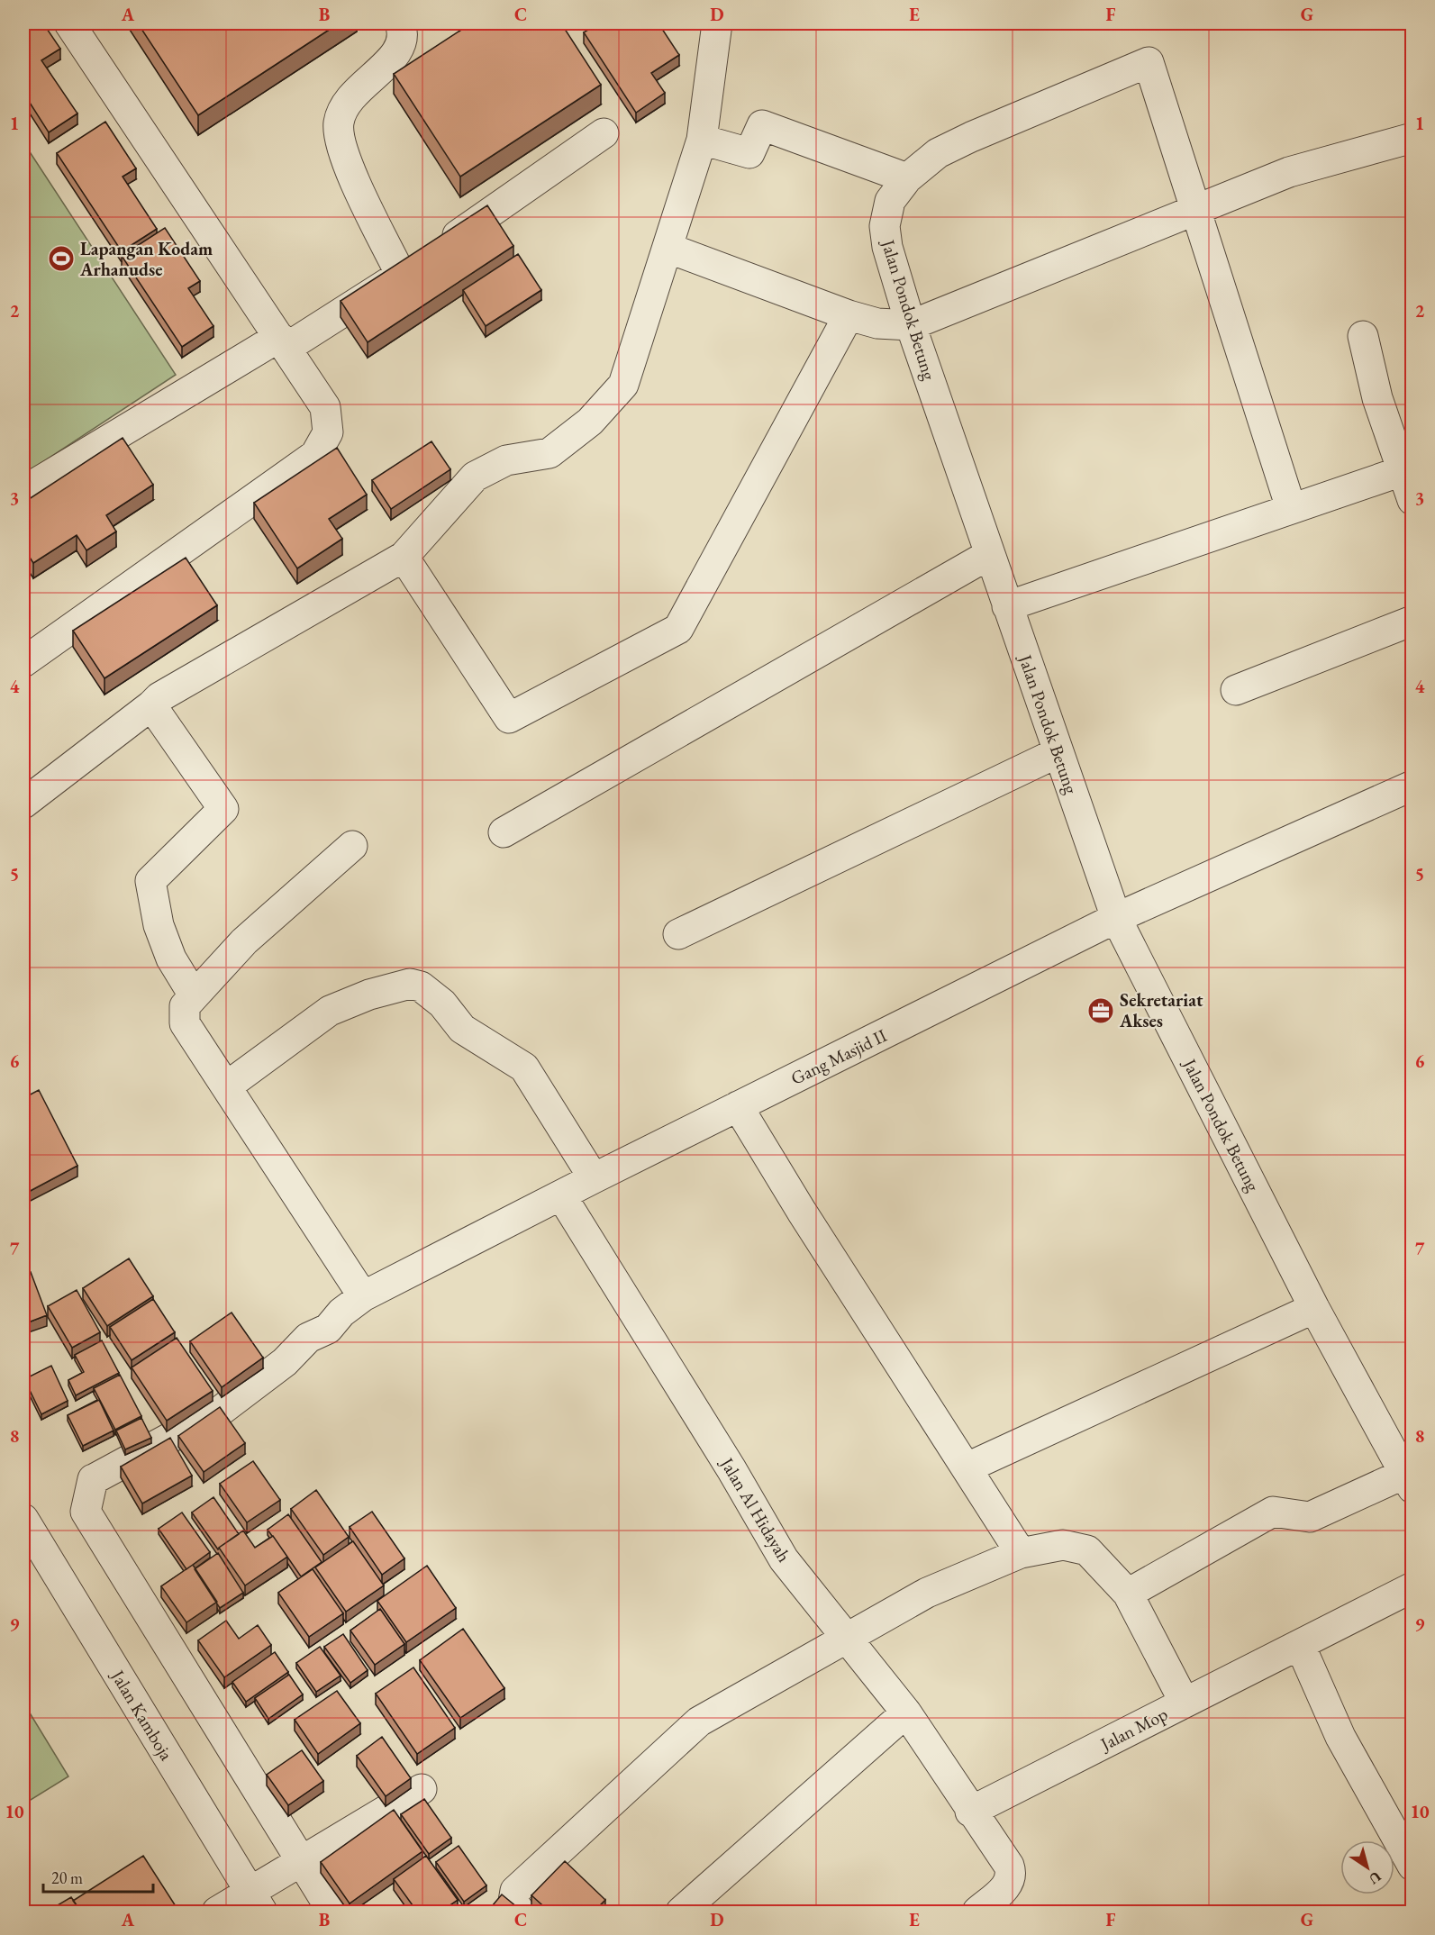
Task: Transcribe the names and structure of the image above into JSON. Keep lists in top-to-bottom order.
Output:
{
  "streets": {
    "street": [
      "Jalan Pondok Betung",
      "Gang Masjid II",
      "Jalan Al Hidayah",
      "Jalan Kamboja",
      "Jalan Mop"
    ]
  },
  "crossings": [
    ["Jalan Pondok Betung", "Gang Masjid II"],
    ["Gang Masjid II", "Jalan Al Hidayah"],
    ["Jalan Al Hidayah", "Jalan Mop"]
  ],
  "places": {
    "sports": ["Lapangan Kodam Arhanudse"],
    "office": ["Sekretariat Akses"]
  },
  "scale_bar": "20 m",
  "north": "bottom right",
  "grid": {
    "columns": [
      "A",
      "B",
      "C",
      "D",
      "E",
      "F",
      "G"
    ],
    "rows": [
      "1",
      "2",
      "3",
      "4",
      "5",
      "6",
      "7",
      "8",
      "9",
      "10"
    ]
  }
}
